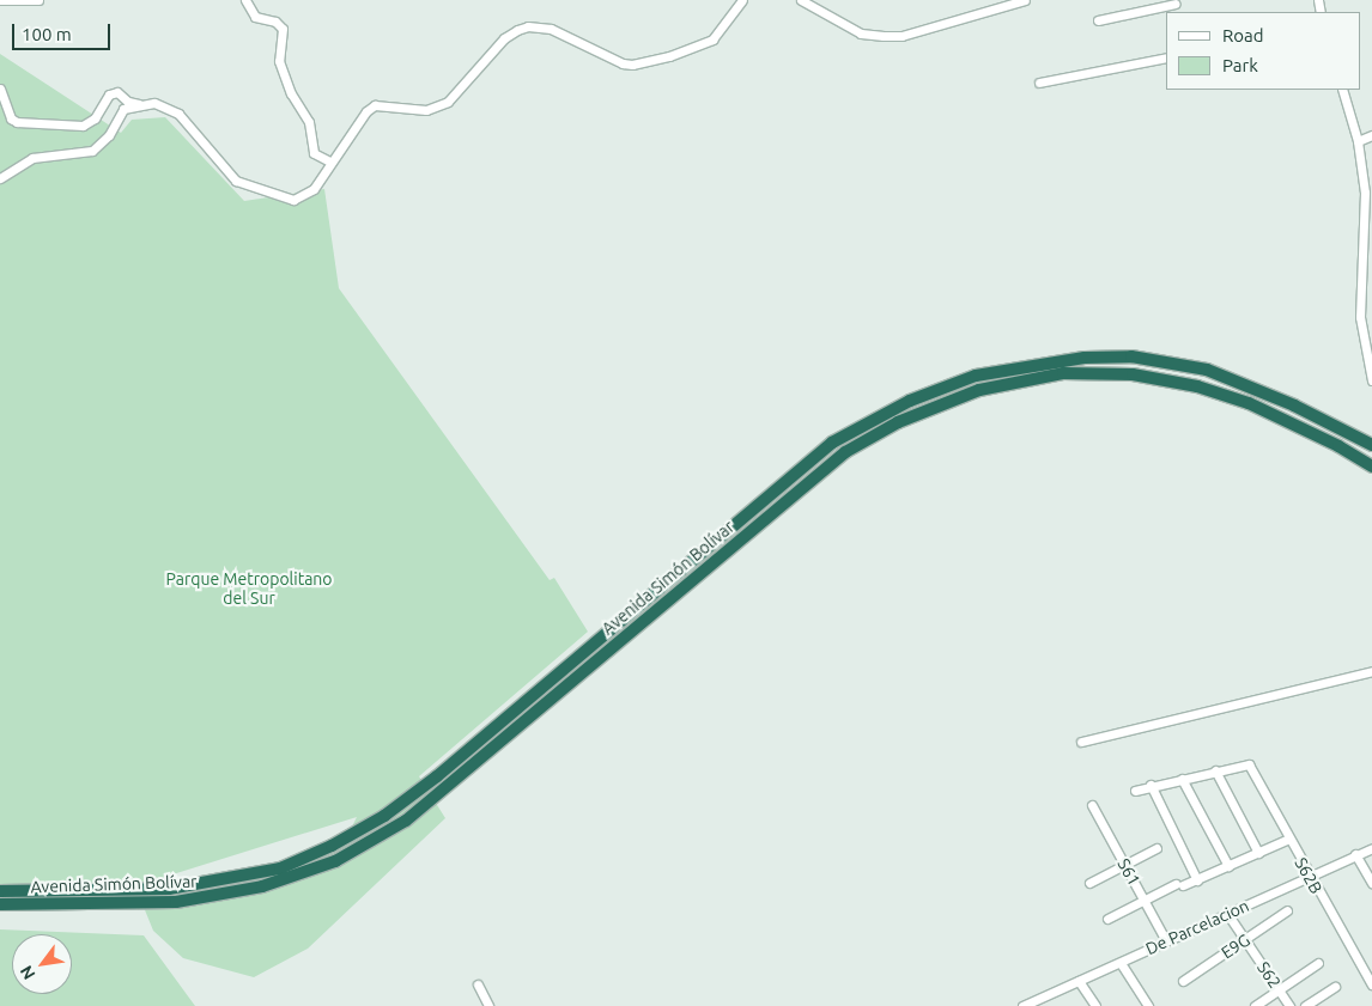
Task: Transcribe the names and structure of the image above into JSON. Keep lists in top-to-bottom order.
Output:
{
  "streets": {
    "highway": ["Avenida Simón Bolívar"],
    "street": [
      "S61",
      "S62B",
      "De Parcelacion",
      "E9G",
      "S62"
    ]
  },
  "crossings": [
    ["S61", "De Parcelacion"],
    ["S62B", "De Parcelacion"],
    ["De Parcelacion", "S62"],
    ["E9G", "S62"]
  ],
  "parks": ["Parque Metropolitano del Sur"],
  "legend": ["Road", "Park"],
  "scale_bar": "100 m",
  "north": "bottom left"
}
